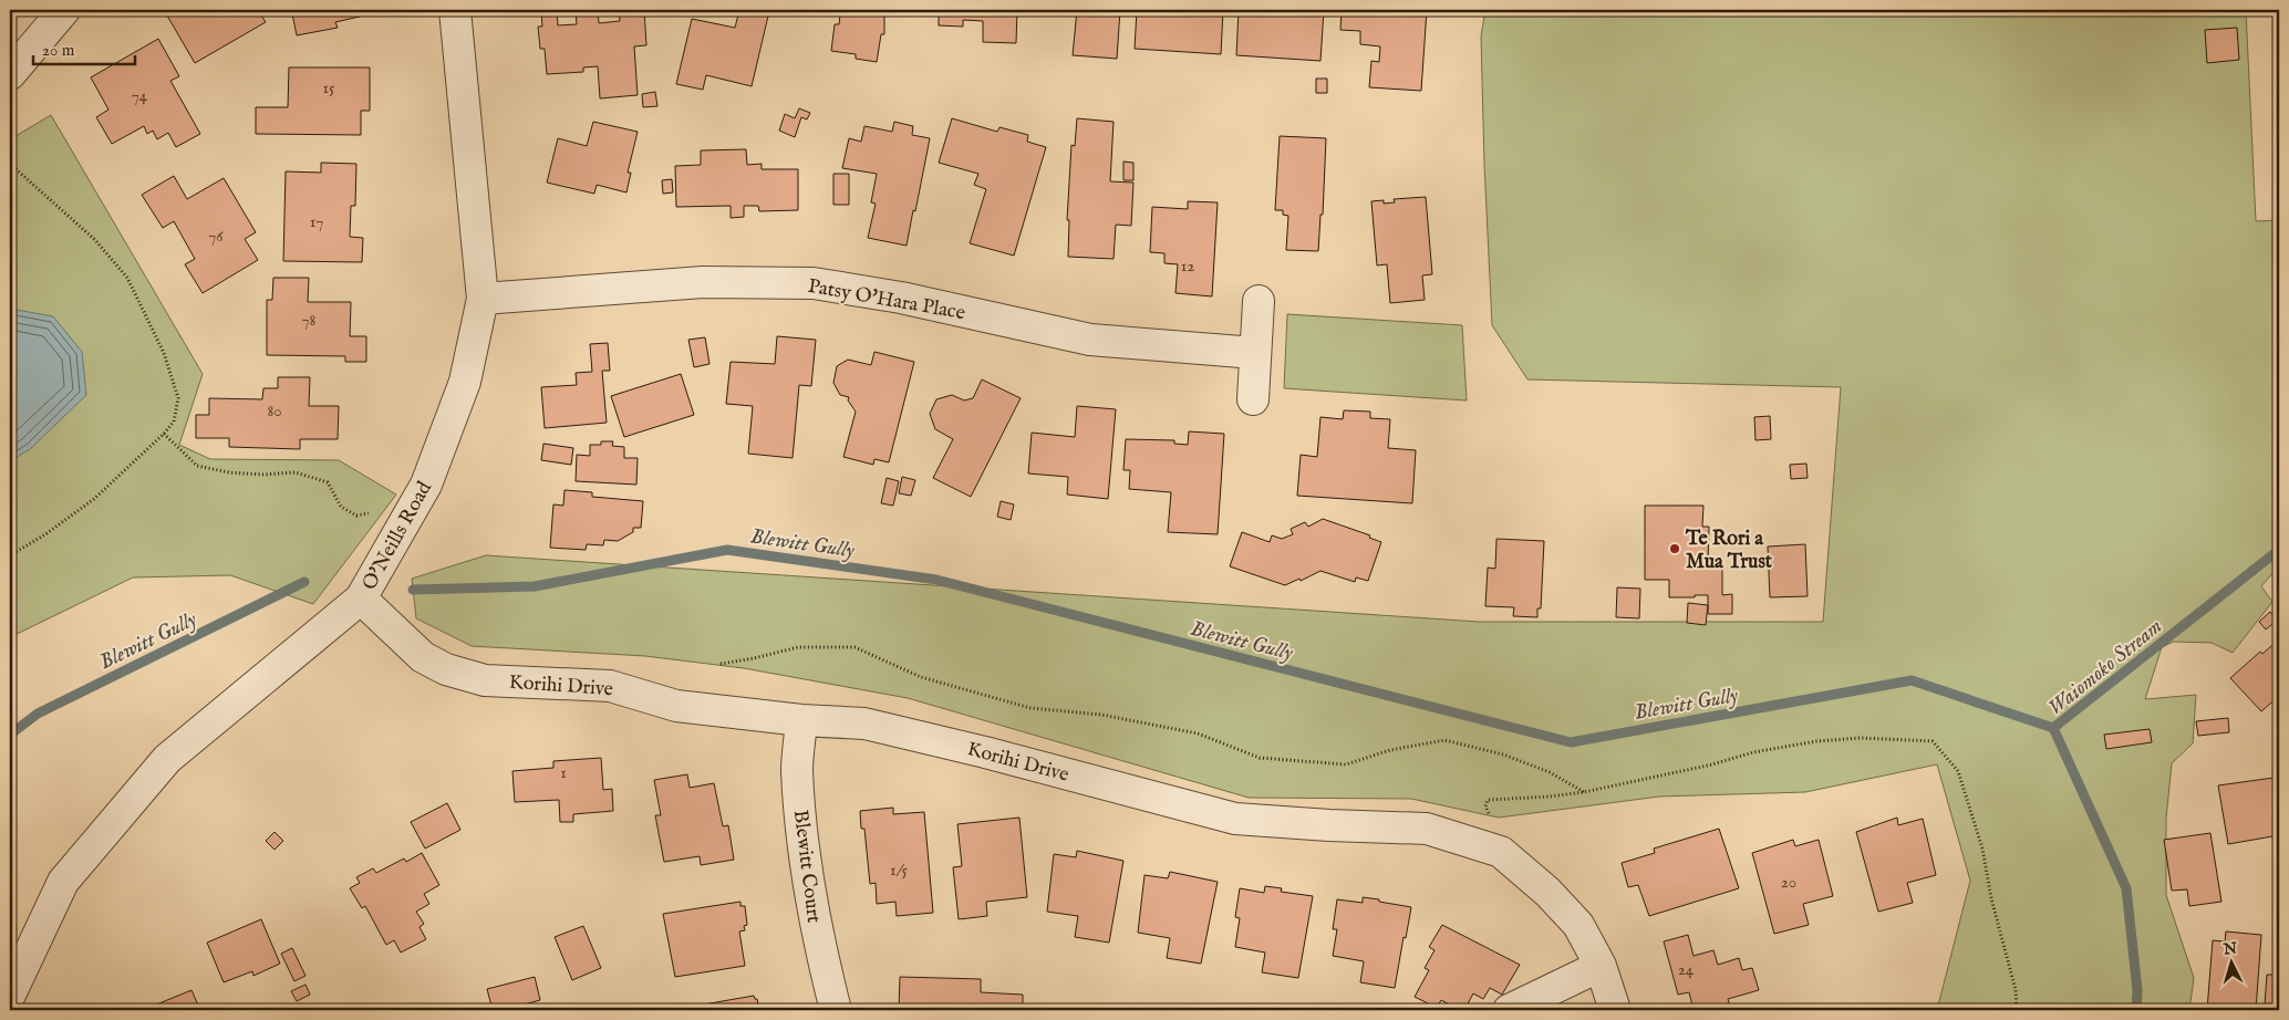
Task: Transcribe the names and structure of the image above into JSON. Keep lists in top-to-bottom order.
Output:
{
  "streets": {
    "street": [
      "Patsy O'Hara Place",
      "O'Neills Road",
      "Korihi Drive",
      "Blewitt Court"
    ]
  },
  "crossings": [
    ["Patsy O'Hara Place", "O'Neills Road"],
    ["O'Neills Road", "Korihi Drive"],
    ["Korihi Drive", "Blewitt Court"]
  ],
  "water": ["Blewitt Gully", "Waiomoko Stream"],
  "places": ["Te Rori a Mua Trust"],
  "house_numbers": [
    "15",
    "74",
    "17",
    "76",
    "12",
    "78",
    "80",
    "1",
    "1/5",
    "20",
    "24"
  ],
  "scale_bar": "20 m",
  "north": "top"
}
